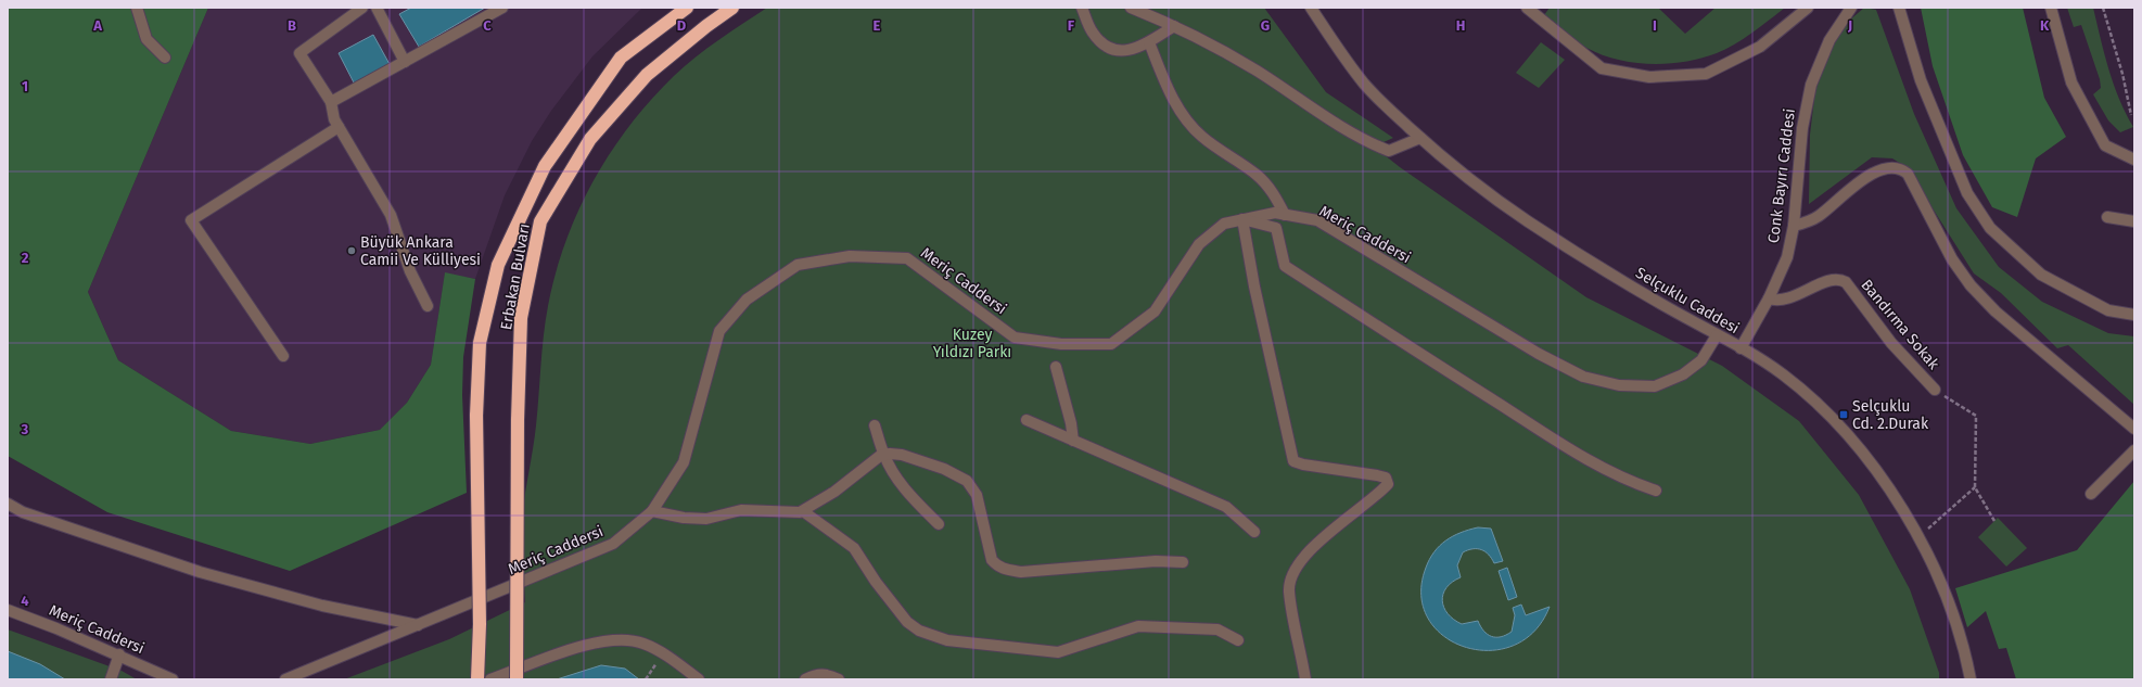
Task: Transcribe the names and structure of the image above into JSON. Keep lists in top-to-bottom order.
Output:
{
  "streets": {
    "highway": ["Erbakan Bulvarı"],
    "street": [
      "Conk Bayırı Caddesi",
      "Meriç Caddersi",
      "Selçuklu Caddesi",
      "Bandırma Sokak"
    ]
  },
  "crossings": [
    ["Conk Bayırı Caddesi", "Selçuklu Caddesi"],
    ["Conk Bayırı Caddesi", "Bandırma Sokak"],
    ["Meriç Caddersi", "Selçuklu Caddesi"]
  ],
  "parks": ["Kuzey Yıldızı Parkı"],
  "places": {
    "other": ["Büyük Ankara Camii Ve Külliyesi"],
    "transit": ["Selçuklu Cd. 2.Durak"]
  },
  "grid": {
    "columns": [
      "A",
      "B",
      "C",
      "D",
      "E",
      "F",
      "G",
      "H",
      "I",
      "J",
      "K"
    ],
    "rows": [
      "1",
      "2",
      "3",
      "4"
    ]
  }
}
